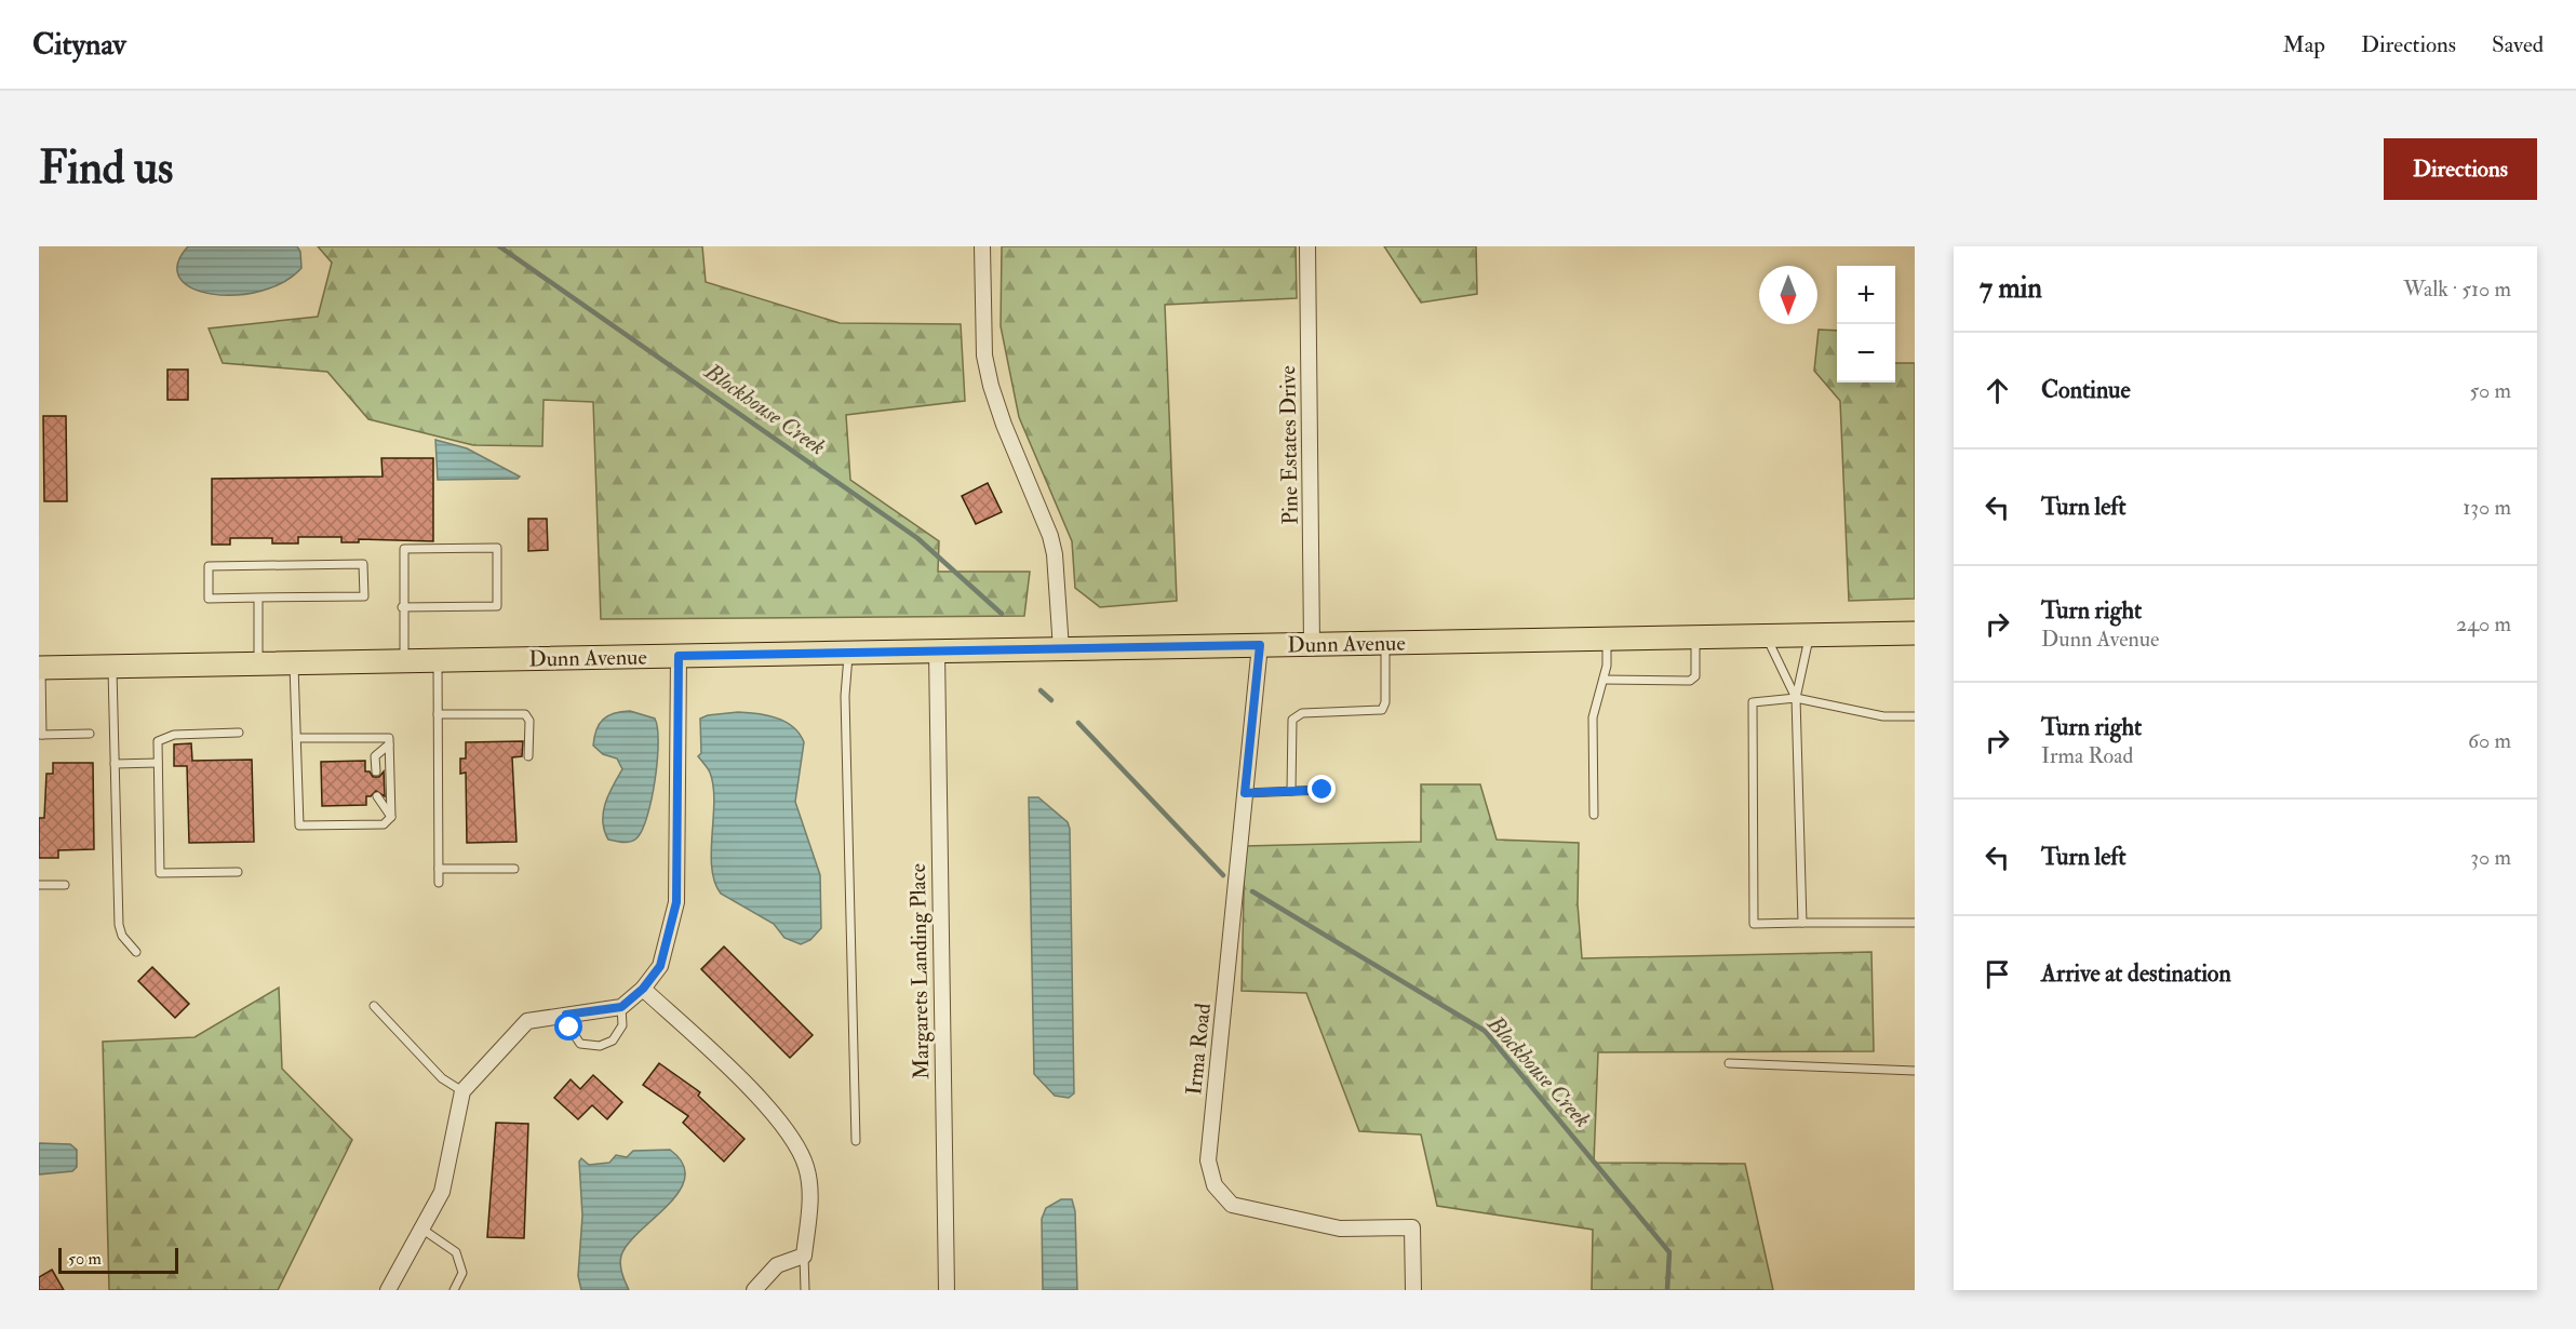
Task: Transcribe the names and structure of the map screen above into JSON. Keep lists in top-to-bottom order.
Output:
{
  "streets": {
    "main road": ["Dunn Avenue"],
    "street": ["Pine Estates Drive", "Margarets Landing Place", "Irma Road"]
  },
  "crossings": [
    ["Pine Estates Drive", "Dunn Avenue"],
    ["Dunn Avenue", "Margarets Landing Place"],
    ["Dunn Avenue", "Irma Road"]
  ],
  "water": ["Blockhouse Creek"],
  "scale_bar": "50 m",
  "north": "bottom",
  "page": {
    "header": "Citynav",
    "nav": ["Map", "Directions", "Saved"],
    "buttons": "Directions",
    "title": "Find us",
    "heading": ["7 min", "Walk · 510 m"],
    "map_buttons": ["+", "−"],
    "list": [
      ["Continue", "50 m"],
      ["Turn left", "130 m"],
      ["Turn right", "Dunn Avenue", "240 m"],
      ["Turn right", "Irma Road", "60 m"],
      ["Turn left", "30 m"],
      "Arrive at destination"
    ],
    "scale": "50 m"
  }
}
